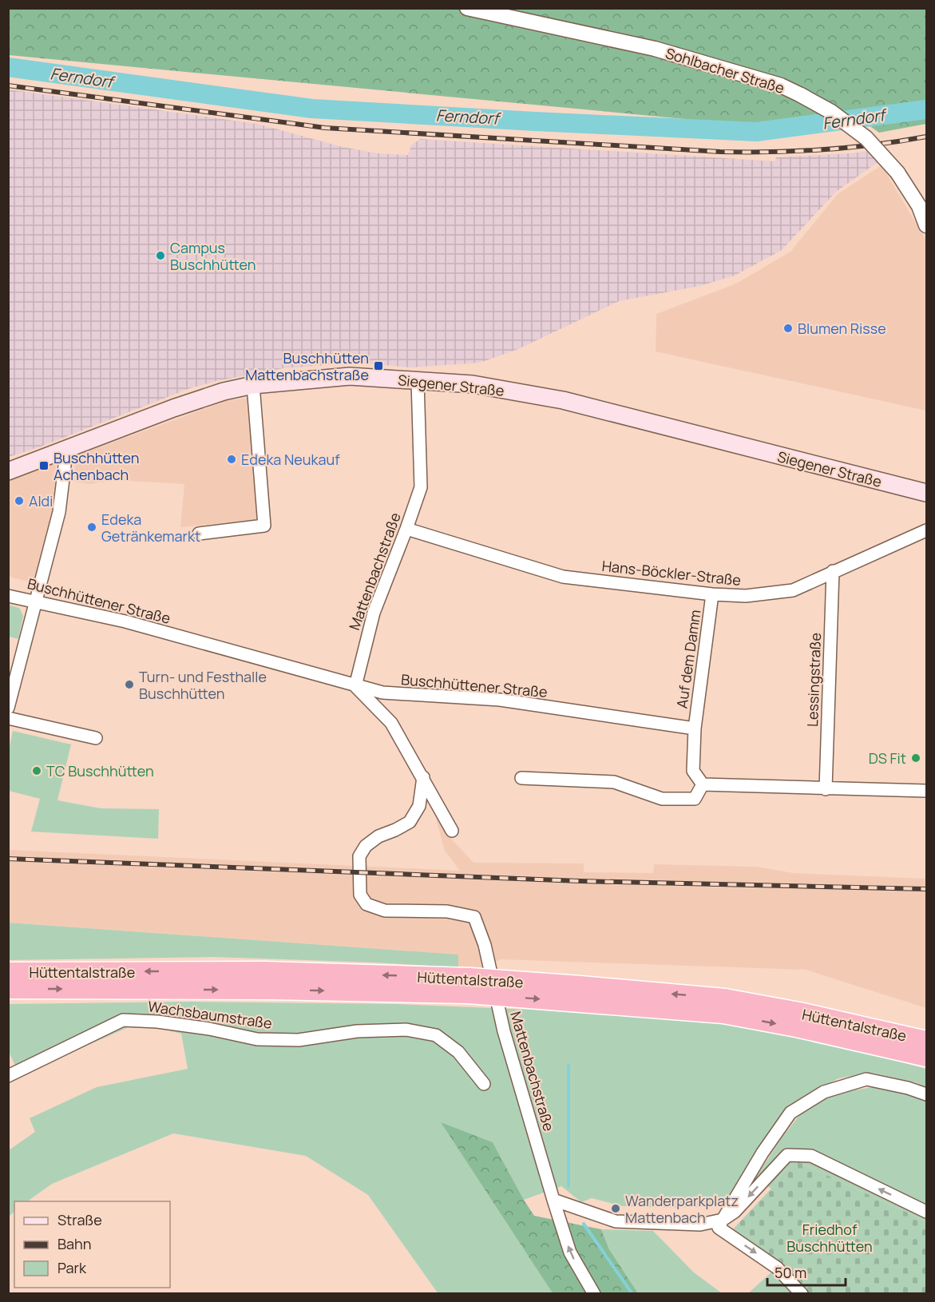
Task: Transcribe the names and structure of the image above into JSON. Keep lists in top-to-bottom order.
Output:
{
  "streets": {
    "highway": ["Hüttentalstraße"],
    "main road": ["Siegener Straße"],
    "street": [
      "Sohlbacher Straße",
      "Mattenbachstraße",
      "Hans-Böckler-Straße",
      "Buschhüttener Straße",
      "Auf dem Damm",
      "Lessingstraße",
      "Wachsbaumstraße"
    ]
  },
  "crossings": [
    ["Siegener Straße", "Mattenbachstraße"],
    ["Mattenbachstraße", "Hans-Böckler-Straße"],
    ["Mattenbachstraße", "Buschhüttener Straße"],
    ["Hans-Böckler-Straße", "Auf dem Damm"],
    ["Hans-Böckler-Straße", "Lessingstraße"],
    ["Buschhüttener Straße", "Auf dem Damm"]
  ],
  "water": ["Ferndorf"],
  "parks": ["Friedhof Buschhütten"],
  "places": {
    "other": [
      "Campus Buschhütten",
      "Blumen Risse",
      "Edeka Neukauf",
      "Aldi",
      "Edeka Getränkemarkt",
      "Turn- und Festhalle Buschhütten",
      "DS Fit",
      "TC Buschhütten",
      "Wanderparkplatz Mattenbach"
    ],
    "transit": ["Buschhütten Mattenbachstraße", "Buschhütten Achenbach"]
  },
  "legend": ["Straße", "Bahn", "Park"],
  "scale_bar": "50 m"
}
